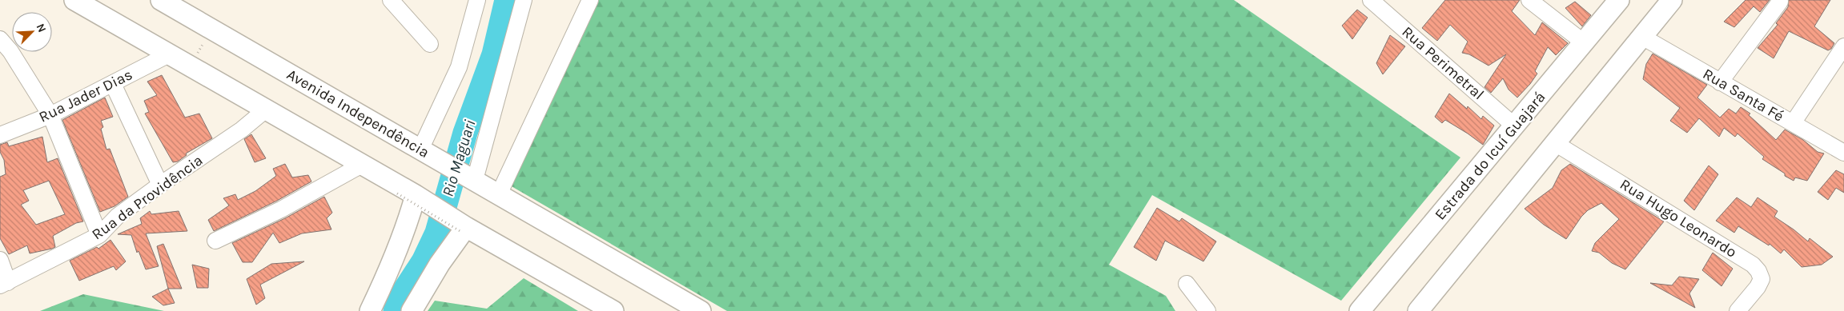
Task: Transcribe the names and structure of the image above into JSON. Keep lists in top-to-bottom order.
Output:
{
  "streets": {
    "main road": ["Avenida Independência", "Estrada do Icuí Guajará"],
    "street": [
      "Rua Perimetral",
      "Rua Santa Fé",
      "Rua Jader Dias",
      "Rua da Providência",
      "Rua Hugo Leonardo"
    ]
  },
  "crossings": [
    ["Rua Perimetral", "Estrada do Icuí Guajará"]
  ],
  "water": ["Rio Maguari"],
  "north": "top right"
}
